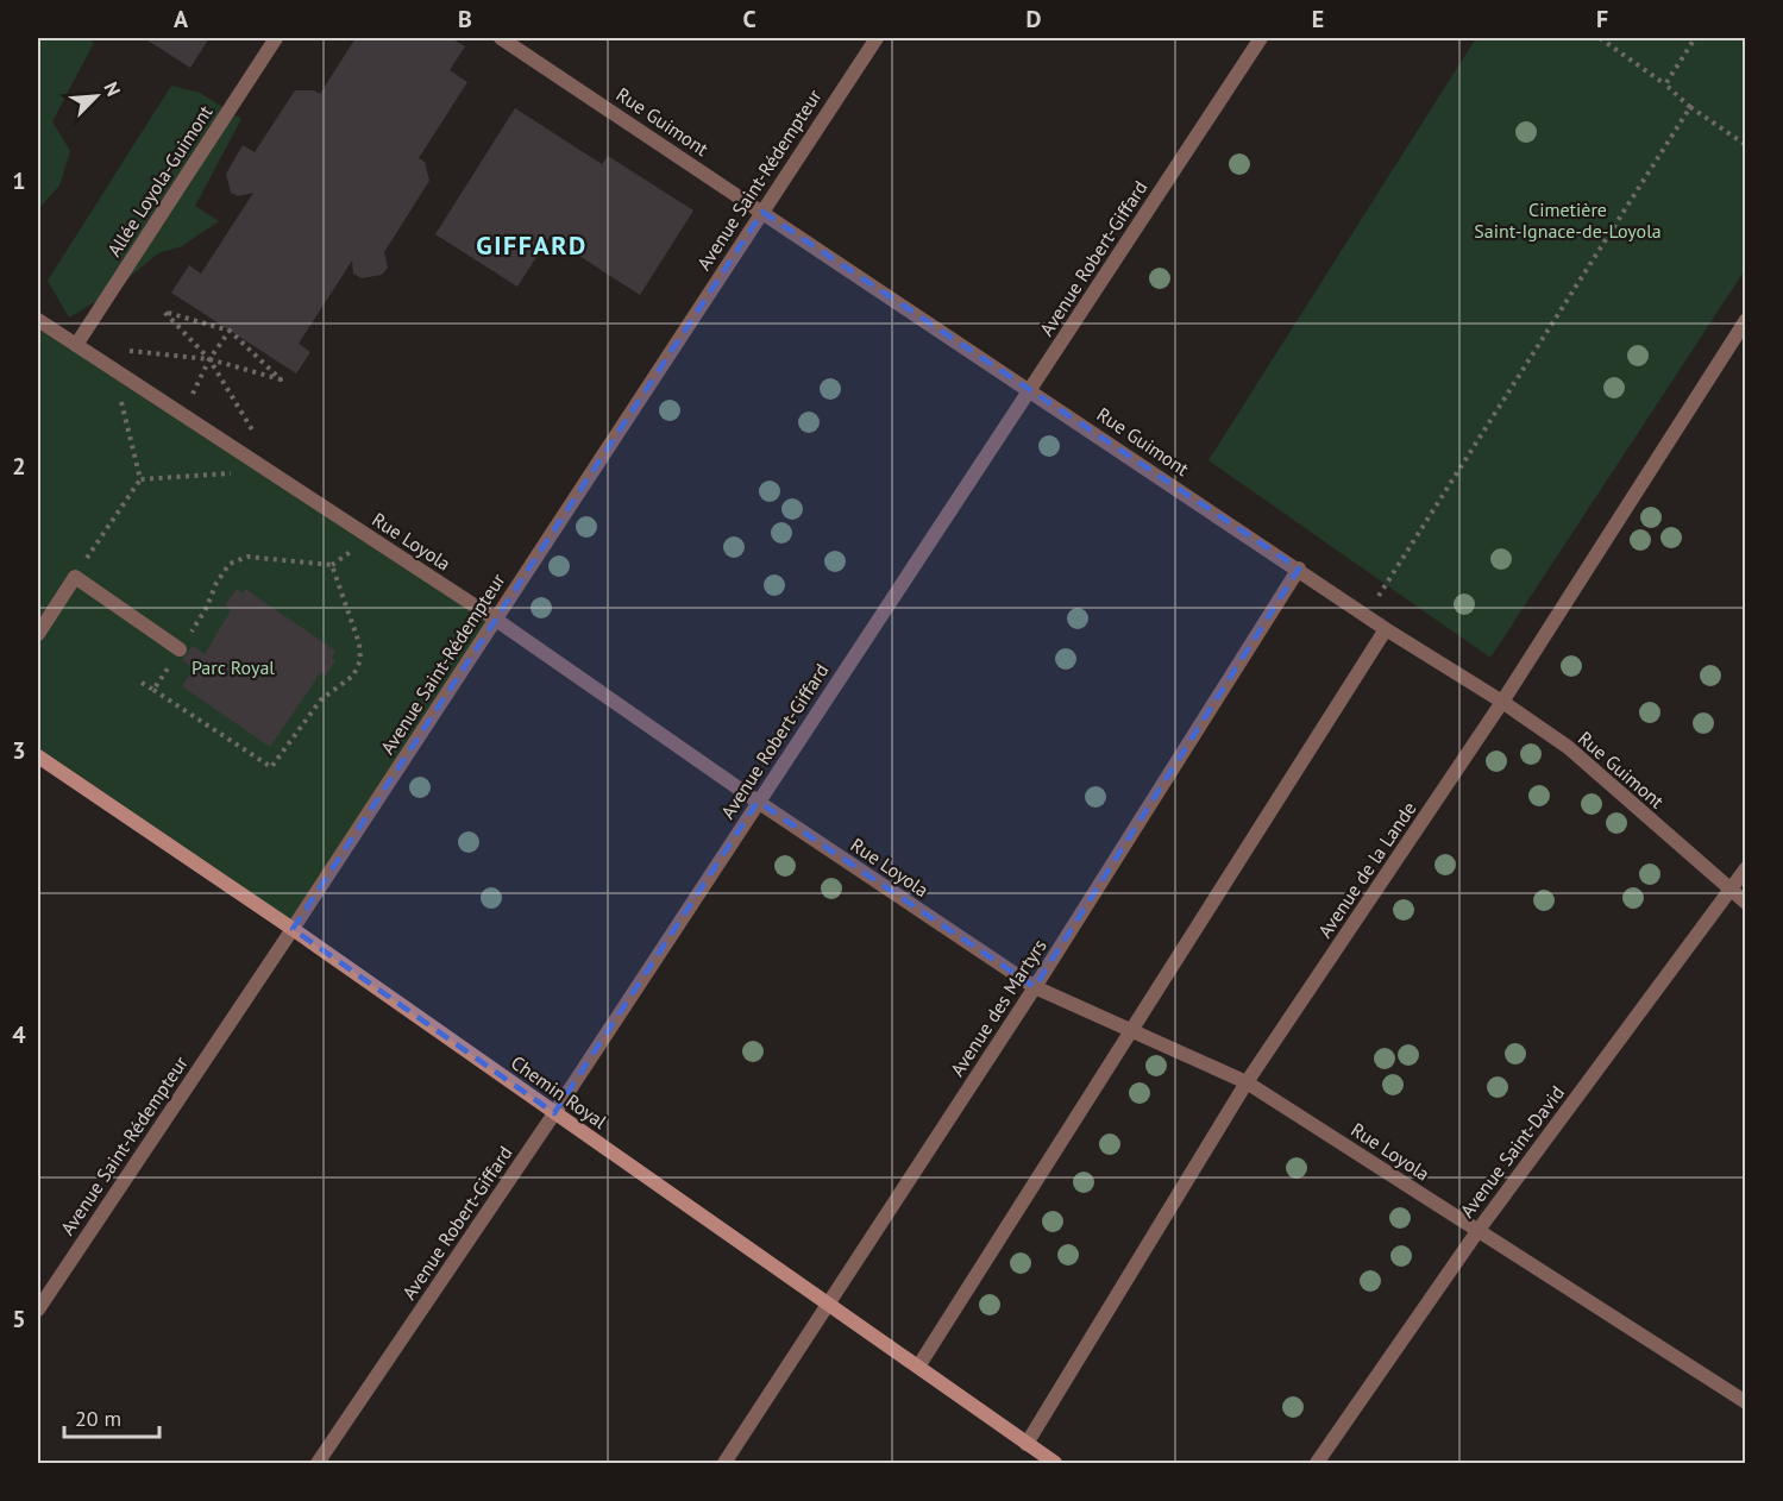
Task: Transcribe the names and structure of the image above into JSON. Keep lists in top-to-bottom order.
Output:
{
  "streets": {
    "main road": ["Chemin Royal"],
    "street": [
      "Rue Guimont",
      "Avenue Saint-Rédempteur",
      "Allée Loyola-Guimont",
      "Avenue Robert-Giffard",
      "Rue Loyola",
      "Avenue de la Lande",
      "Avenue des Martyrs",
      "Avenue Saint-David"
    ]
  },
  "crossings": [
    ["Rue Guimont", "Avenue Saint-Rédempteur"],
    ["Rue Guimont", "Avenue Robert-Giffard"],
    ["Rue Guimont", "Avenue de la Lande"],
    ["Rue Guimont", "Avenue des Martyrs"],
    ["Rue Guimont", "Avenue Saint-David"],
    ["Avenue Saint-Rédempteur", "Rue Loyola"],
    ["Avenue Saint-Rédempteur", "Chemin Royal"],
    ["Allée Loyola-Guimont", "Rue Loyola"],
    ["Avenue Robert-Giffard", "Rue Loyola"],
    ["Avenue Robert-Giffard", "Chemin Royal"],
    ["Rue Loyola", "Avenue de la Lande"],
    ["Rue Loyola", "Avenue des Martyrs"],
    ["Rue Loyola", "Avenue Saint-David"],
    ["Avenue de la Lande", "Chemin Royal"],
    ["Avenue des Martyrs", "Chemin Royal"]
  ],
  "districts": ["GIFFARD"],
  "parks": ["Cimetière Saint-Ignace-de-Loyola", "Parc Royal"],
  "scale_bar": "20 m",
  "north": "top right",
  "grid": {
    "columns": [
      "A",
      "B",
      "C",
      "D",
      "E",
      "F"
    ],
    "rows": [
      "1",
      "2",
      "3",
      "4",
      "5"
    ]
  }
}
